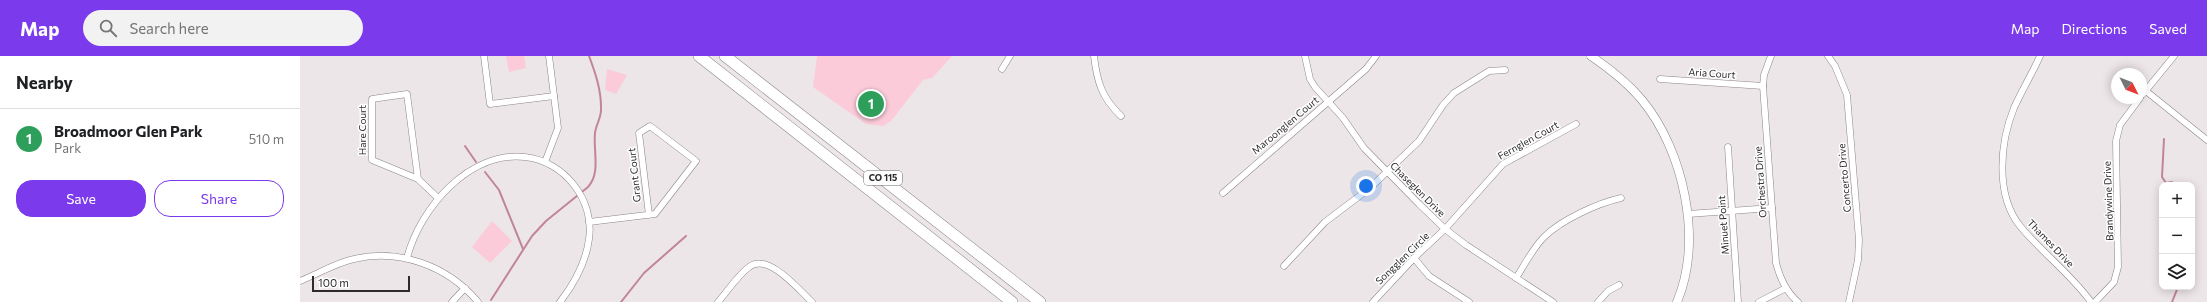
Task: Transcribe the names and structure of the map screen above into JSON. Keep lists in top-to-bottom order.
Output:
{
  "streets": {
    "highway": ["CO 115"],
    "street": [
      "Aria Court",
      "Maroonglen Court",
      "Hare Court",
      "Fernglen Court",
      "Grant Court",
      "Concerto Drive",
      "Orchestra Drive",
      "Chaseglen Drive",
      "Brandywine Drive",
      "Minuet Point",
      "Thames Drive",
      "Songglen Circle"
    ]
  },
  "crossings": [
    ["Aria Court", "Orchestra Drive"],
    ["Maroonglen Court", "Chaseglen Drive"],
    ["Fernglen Court", "Chaseglen Drive"],
    ["Fernglen Court", "Songglen Circle"],
    ["Chaseglen Drive", "Songglen Circle"]
  ],
  "scale_bar": "100 m",
  "north": "bottom right",
  "page": {
    "header": "Map",
    "search": "Search here",
    "nav": ["Map", "Directions", "Saved"],
    "heading": "Nearby",
    "pins": "1",
    "list": [
      {
        "mark": "1",
        "name": "Broadmoor Glen Park",
        "note": "Park",
        "value": "510 m"
      }
    ],
    "buttons": ["Save", "Share"],
    "map_buttons": ["+", "−"],
    "scale": "100 m"
  }
}
